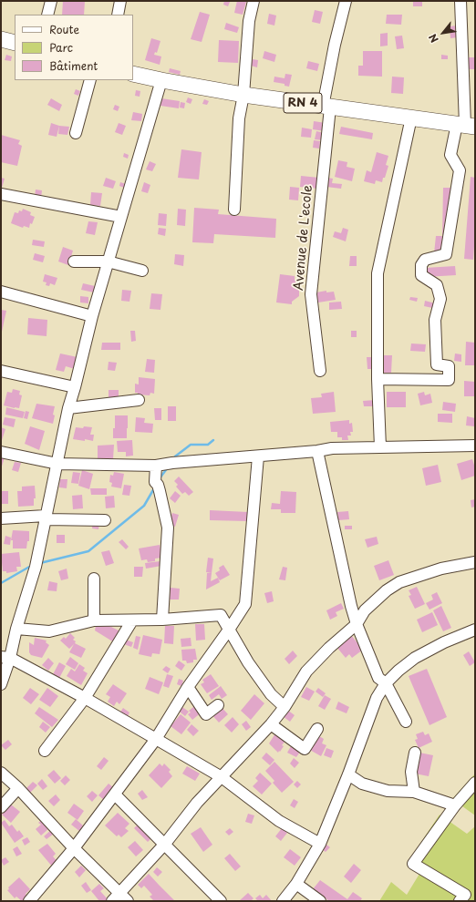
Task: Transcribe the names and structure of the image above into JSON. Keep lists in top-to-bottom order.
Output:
{
  "streets": {
    "highway": ["RN 4"],
    "street": ["Avenue de L'ecole"]
  },
  "crossings": [
    ["RN 4", "Avenue de L'ecole"]
  ],
  "legend": ["Route", "Parc", "Bâtiment"],
  "north": "bottom left"
}
